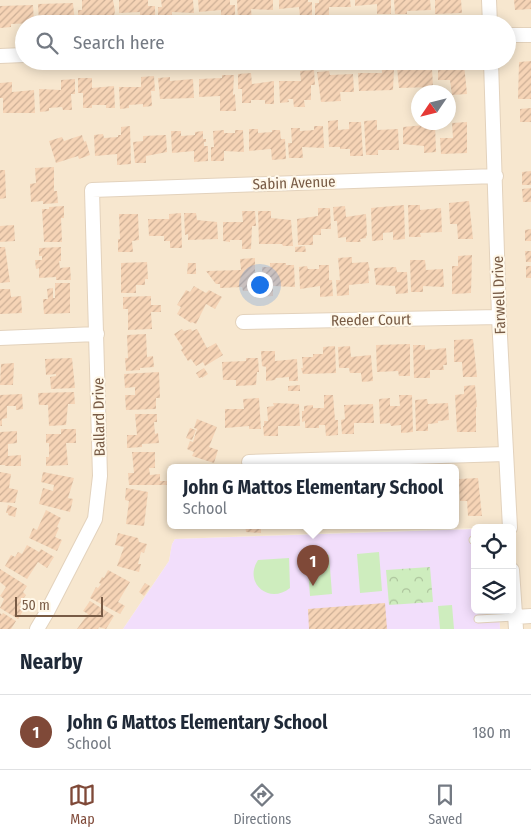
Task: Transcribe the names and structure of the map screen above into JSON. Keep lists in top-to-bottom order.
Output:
{
  "streets": {
    "street": [
      "Sabin Avenue",
      "Farwell Drive",
      "Reeder Court",
      "Ballard Drive"
    ]
  },
  "crossings": [
    ["Sabin Avenue", "Farwell Drive"],
    ["Sabin Avenue", "Ballard Drive"],
    ["Farwell Drive", "Reeder Court"]
  ],
  "scale_bar": "50 m",
  "north": "bottom left",
  "page": {
    "search": "Search here",
    "popup": ["John G Mattos Elementary School", "School"],
    "pins": "1",
    "scale": "50 m",
    "heading": "Nearby",
    "list": [
      {
        "mark": "1",
        "name": "John G Mattos Elementary School",
        "note": "School",
        "value": "180 m"
      }
    ],
    "nav": ["Map", "Directions", "Saved"]
  }
}
